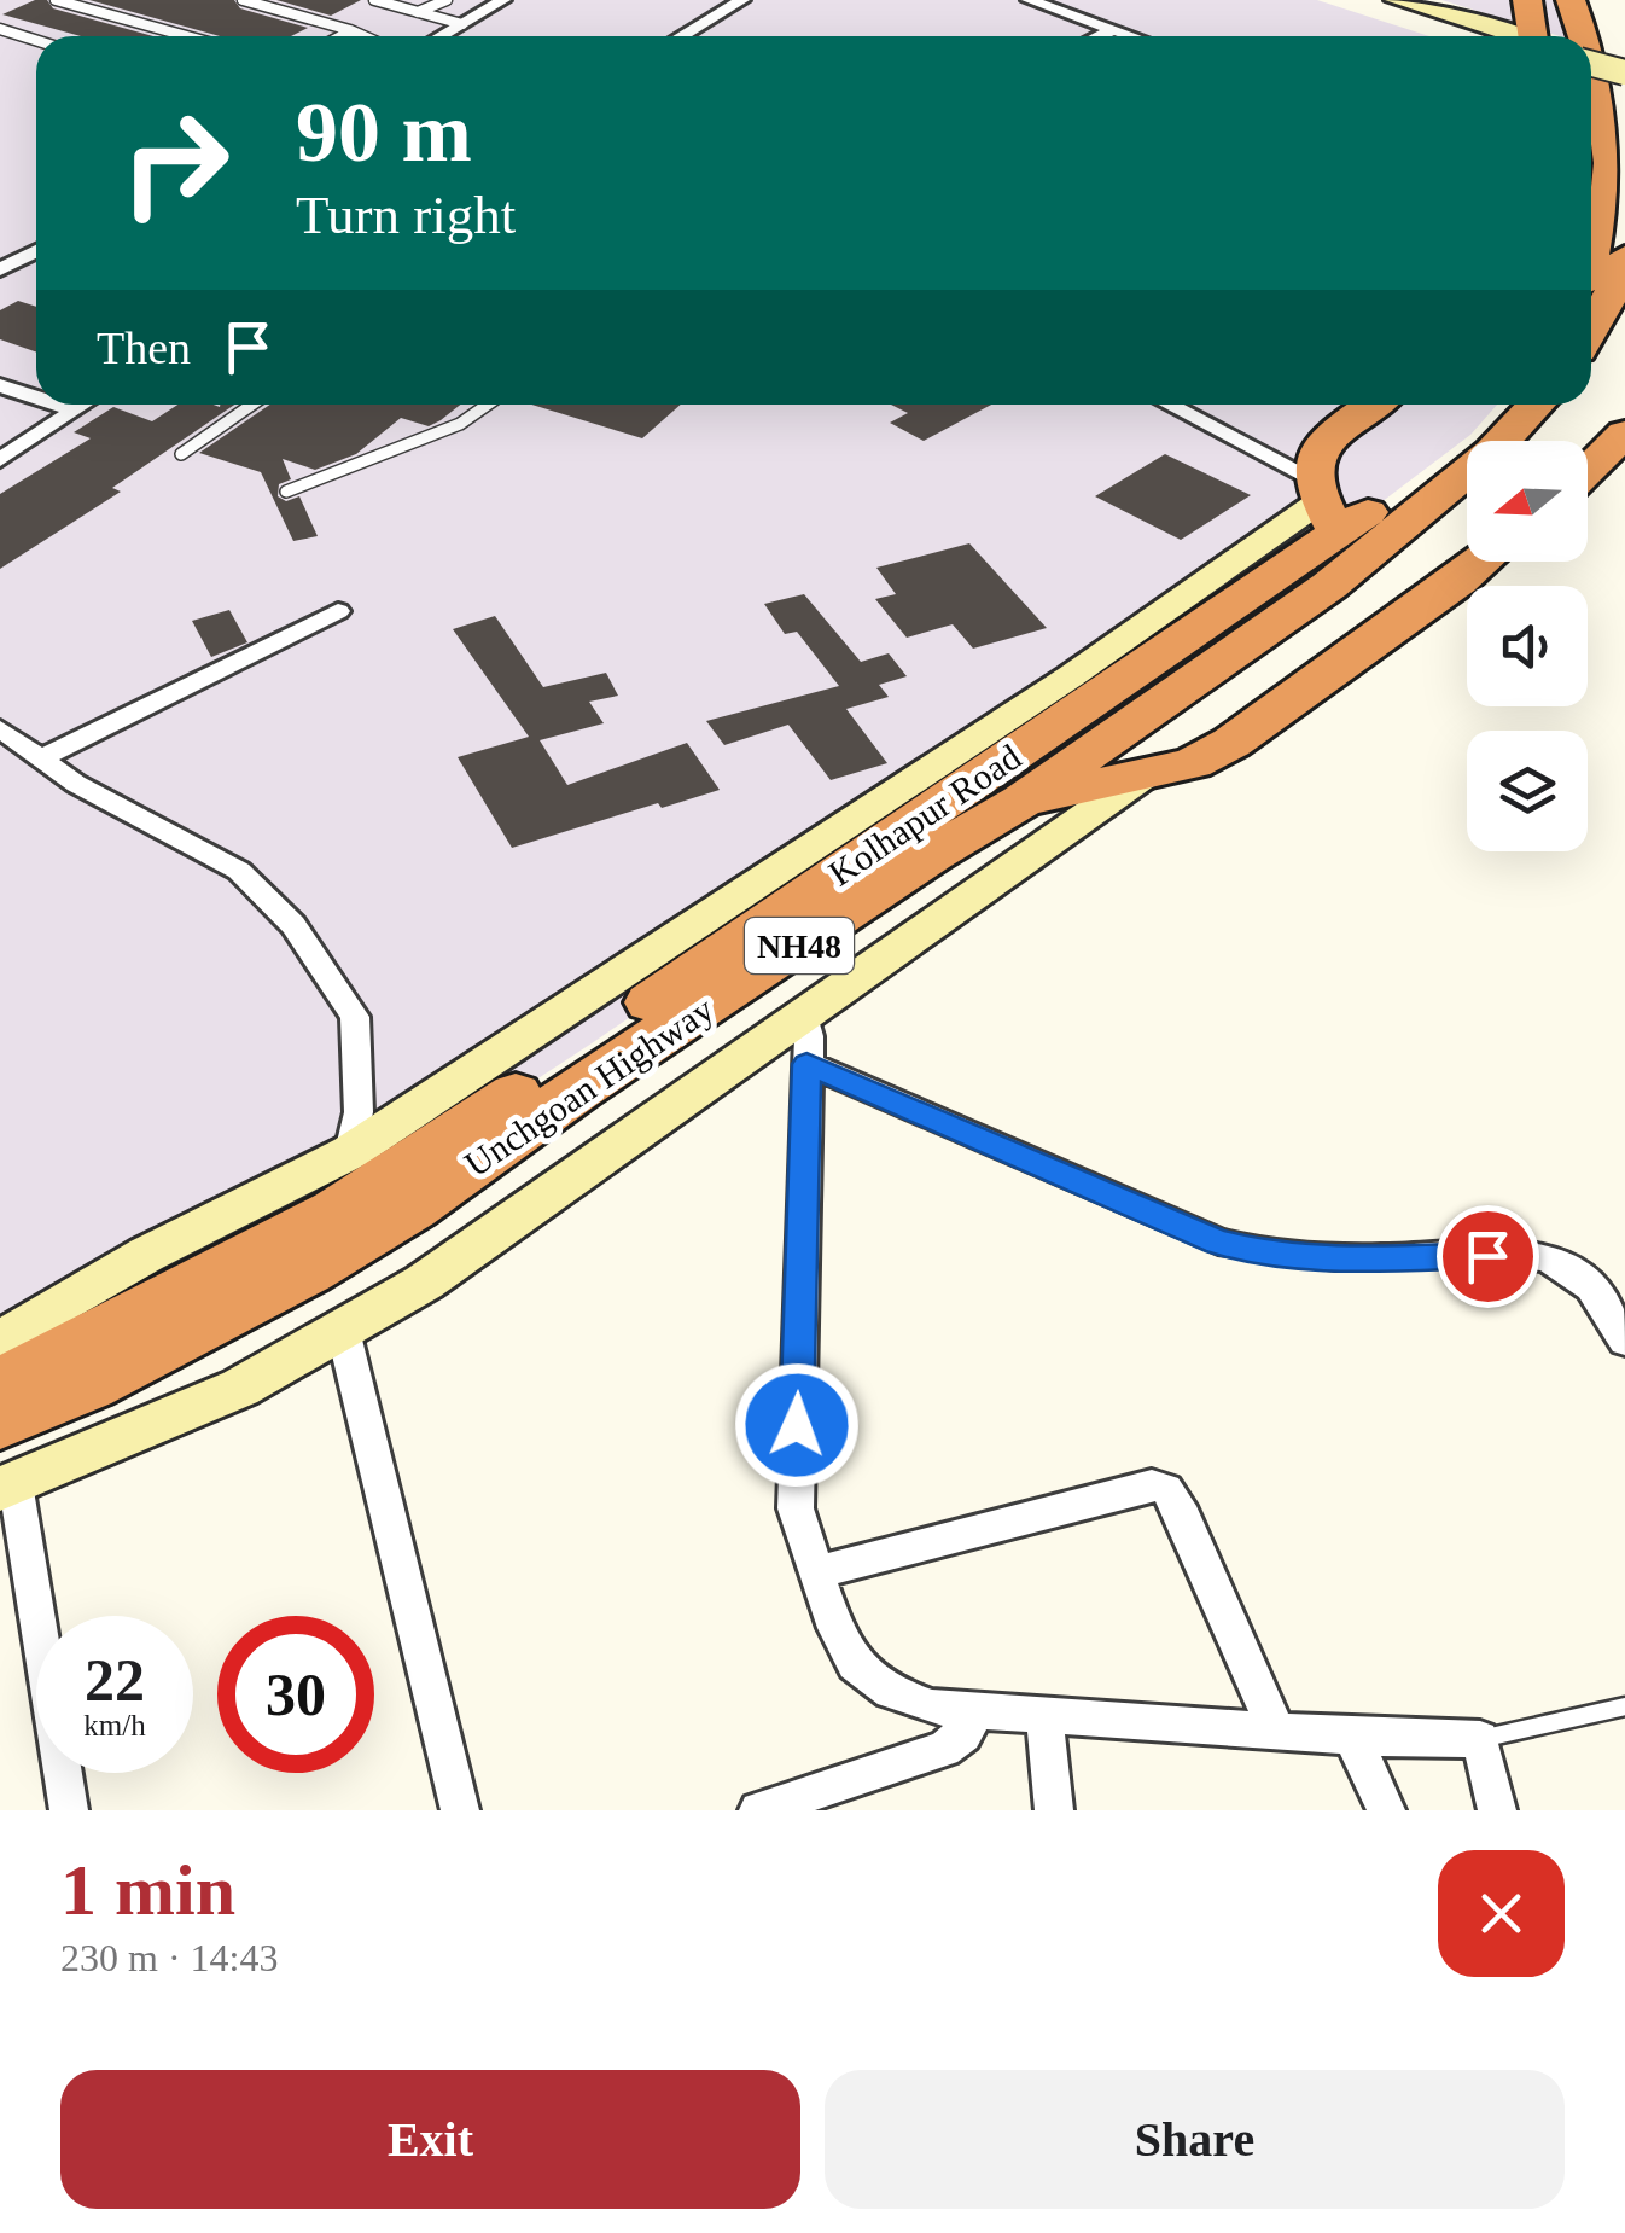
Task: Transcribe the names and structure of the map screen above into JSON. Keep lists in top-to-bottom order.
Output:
{
  "streets": {
    "highway": ["Kolhapur Road", "NH48", "Unchgoan Highway"]
  },
  "north": "left",
  "page": {
    "turn": ["90 m", "Turn right"],
    "then": "Then",
    "speed": "22 km/h",
    "limit": "30",
    "heading": ["1 min", "230 m · 14:43"],
    "buttons": ["Exit", "Share"]
  }
}
